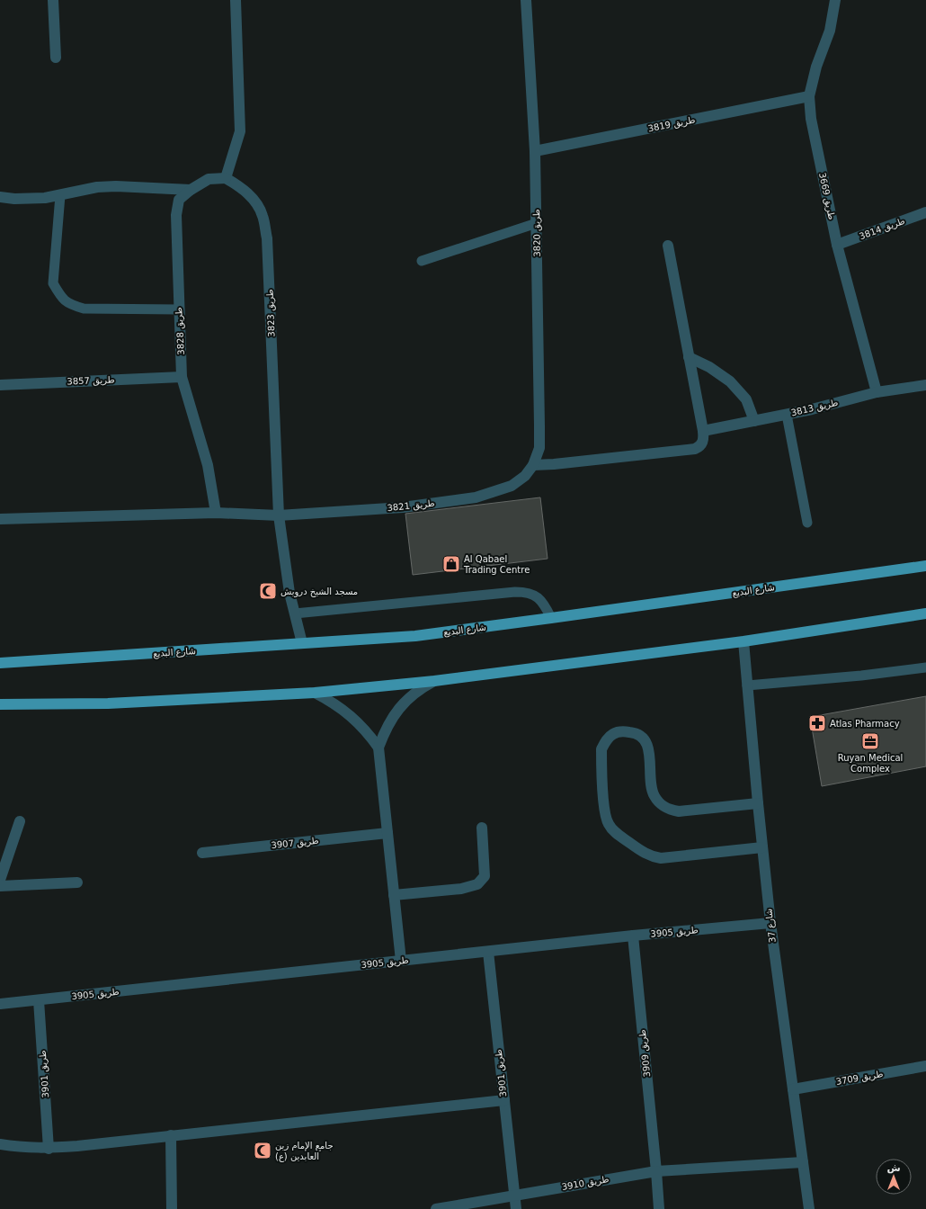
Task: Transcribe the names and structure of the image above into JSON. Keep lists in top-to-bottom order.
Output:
{
  "streets": {
    "main road": ["شارع البديع"],
    "street": [
      "طريق 3819",
      "طريق 3669",
      "طريق 3814",
      "طريق 3820",
      "طريق 3823",
      "طريق 3828",
      "طريق 3857",
      "طريق 3813",
      "طريق 3821",
      "طريق 3907",
      "شارع 37",
      "طريق 3905",
      "طريق 3909",
      "طريق 3901",
      "طريق 3709",
      "طريق 3910"
    ]
  },
  "crossings": [
    ["طريق 3819", "طريق 3669"],
    ["طريق 3819", "طريق 3820"],
    ["طريق 3669", "طريق 3814"],
    ["طريق 3669", "طريق 3813"],
    ["طريق 3820", "طريق 3821"],
    ["طريق 3823", "طريق 3828"],
    ["طريق 3823", "طريق 3821"],
    ["طريق 3823", "شارع البديع"],
    ["طريق 3828", "طريق 3857"],
    ["شارع 37", "طريق 3905"],
    ["شارع 37", "طريق 3709"],
    ["طريق 3905", "طريق 3909"],
    ["طريق 3905", "طريق 3901"],
    ["طريق 3909", "طريق 3910"],
    ["طريق 3901", "طريق 3910"]
  ],
  "places": {
    "shop": ["Al Qabael Trading Centre"],
    "mosque": ["مسجد الشيخ درويش", "جامع الإمام زين العابدين (ع)"],
    "pharmacy": ["Atlas Pharmacy"],
    "office": ["Ruyan Medical Complex"]
  },
  "north": "top"
}
